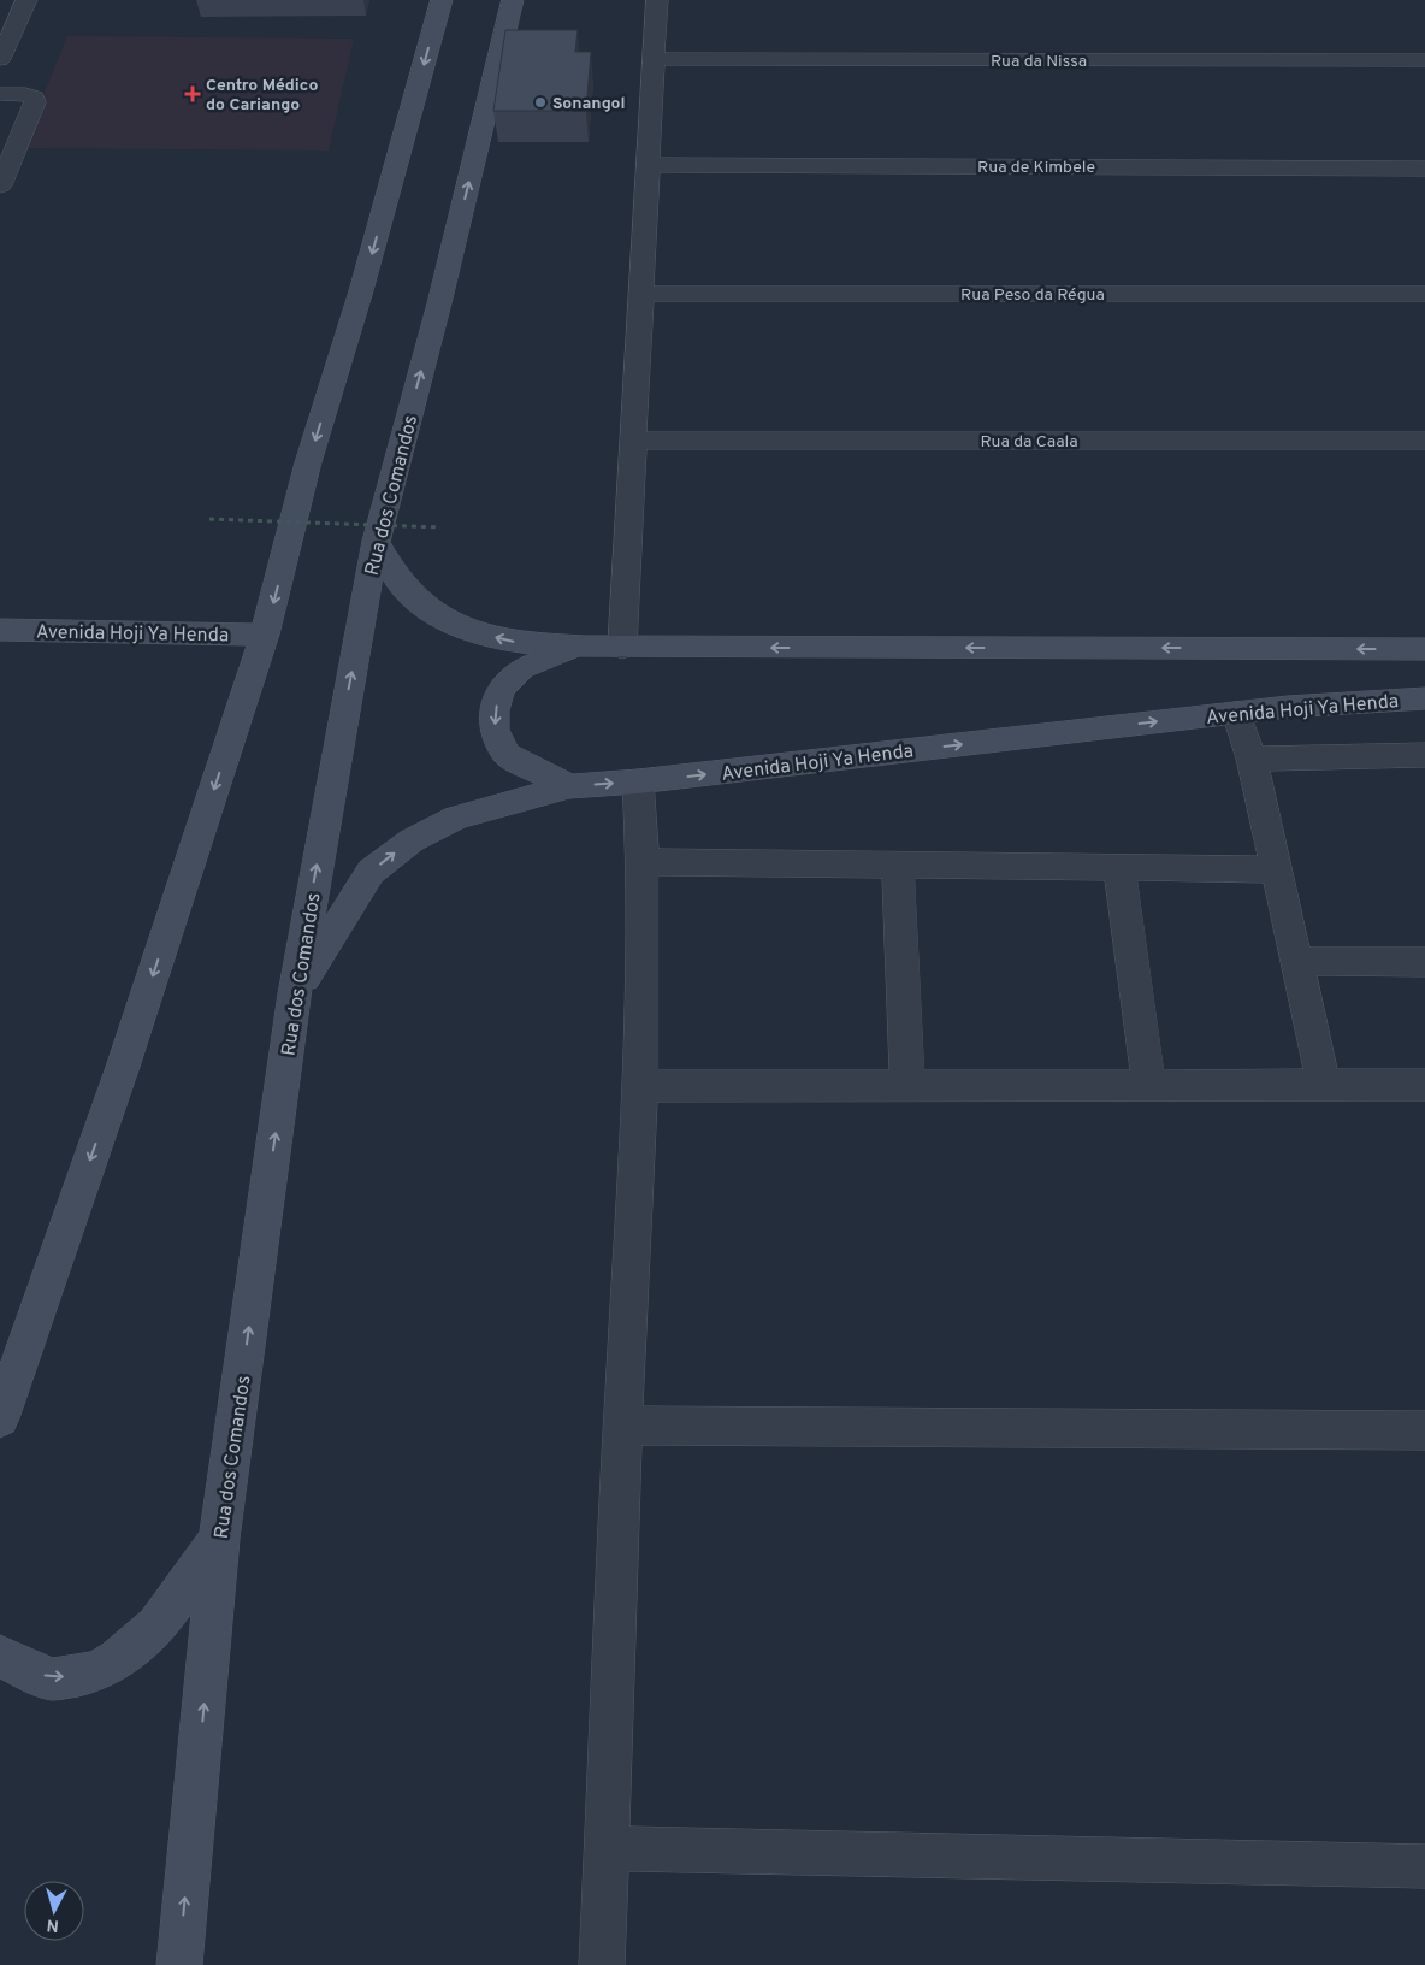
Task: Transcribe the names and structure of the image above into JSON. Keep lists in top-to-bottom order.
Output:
{
  "streets": {
    "main road": ["Rua dos Comandos", "Avenida Hoji Ya Henda"],
    "street": [
      "Rua da Nissa",
      "Rua de Kimbele",
      "Rua Peso da Régua",
      "Rua da Caala"
    ]
  },
  "crossings": [
    ["Rua dos Comandos", "Avenida Hoji Ya Henda"]
  ],
  "places": {
    "health": ["Centro Médico do Cariango"],
    "other": ["Sonangol"]
  },
  "north": "bottom"
}
